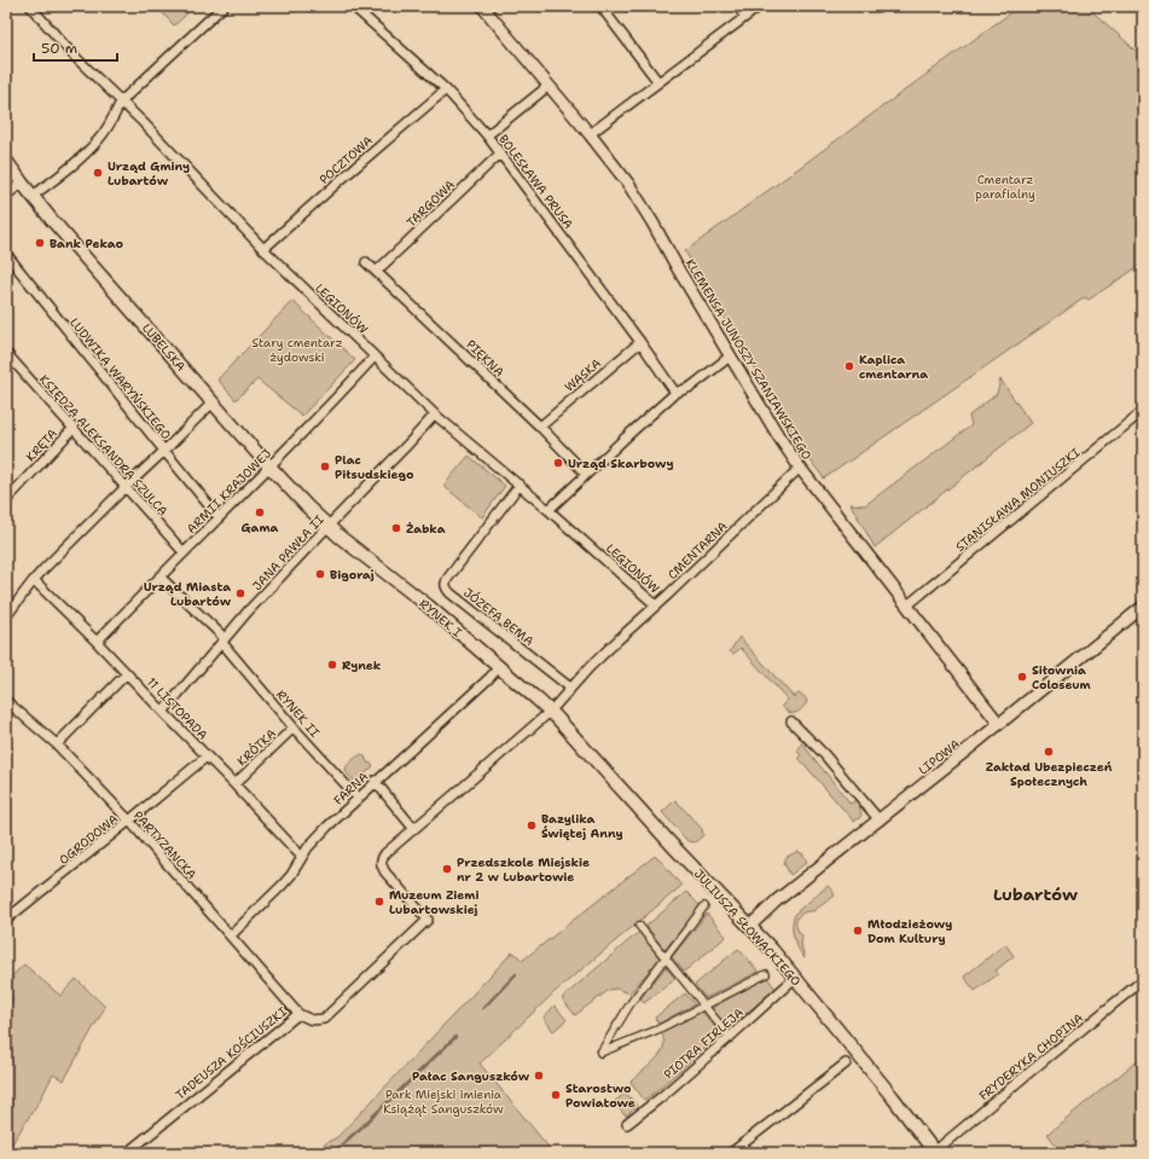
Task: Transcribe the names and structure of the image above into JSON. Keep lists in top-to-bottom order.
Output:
{
  "streets": {
    "main road": ["LUBELSKA", "RYNEK I", "JULIUSZA SŁOWACKIEGO"],
    "street": [
      "POCZTOWA",
      "BOLESŁAWA PRUSA",
      "TARGOWA",
      "LEGIONÓW",
      "PIĘKNA",
      "KLEMENSA JUNOSZY SZANIAWSKIEGO",
      "WĄSKA",
      "LUDWIKA WARYŃSKIEGO",
      "KRĘTA",
      "KSIĘDZA ALEKSANDRA SZULCA",
      "ARMII KRAJOWEJ",
      "STANISŁAWA MONIUSZKI",
      "CMENTARNA",
      "JANA PAWŁA II",
      "JÓZEFA BEMA",
      "11 LISTOPADA",
      "RYNEK II",
      "KRÓTKA",
      "LIPOWA",
      "FARNA",
      "OGRODOWA",
      "PARTYZANCKA",
      "PIOTRA FIRLEJA",
      "TADEUSZA KOŚCIUSZKI",
      "FRYDERYKA CHOPINA"
    ]
  },
  "crossings": [
    ["POCZTOWA", "BOLESŁAWA PRUSA"],
    ["POCZTOWA", "LEGIONÓW"],
    ["BOLESŁAWA PRUSA", "TARGOWA"],
    ["BOLESŁAWA PRUSA", "WĄSKA"],
    ["TARGOWA", "PIĘKNA"],
    ["LEGIONÓW", "ARMII KRAJOWEJ"],
    ["LEGIONÓW", "CMENTARNA"],
    ["LEGIONÓW", "JANA PAWŁA II"],
    ["LEGIONÓW", "JÓZEFA BEMA"],
    ["LUBELSKA", "ARMII KRAJOWEJ"],
    ["LUBELSKA", "JANA PAWŁA II"],
    ["LUBELSKA", "RYNEK I"],
    ["PIĘKNA", "WĄSKA"],
    ["KLEMENSA JUNOSZY SZANIAWSKIEGO", "STANISŁAWA MONIUSZKI"],
    ["KLEMENSA JUNOSZY SZANIAWSKIEGO", "CMENTARNA"],
    ["KLEMENSA JUNOSZY SZANIAWSKIEGO", "LIPOWA"],
    ["LUDWIKA WARYŃSKIEGO", "ARMII KRAJOWEJ"],
    ["KRĘTA", "KSIĘDZA ALEKSANDRA SZULCA"],
    ["KSIĘDZA ALEKSANDRA SZULCA", "ARMII KRAJOWEJ"],
    ["ARMII KRAJOWEJ", "11 LISTOPADA"],
    ["ARMII KRAJOWEJ", "RYNEK II"],
    ["CMENTARNA", "JÓZEFA BEMA"],
    ["CMENTARNA", "RYNEK I"],
    ["CMENTARNA", "JULIUSZA SŁOWACKIEGO"],
    ["CMENTARNA", "TADEUSZA KOŚCIUSZKI"],
    ["JANA PAWŁA II", "RYNEK I"],
    ["JANA PAWŁA II", "11 LISTOPADA"],
    ["JANA PAWŁA II", "RYNEK II"],
    ["RYNEK I", "FARNA"],
    ["RYNEK I", "JULIUSZA SŁOWACKIEGO"],
    ["RYNEK I", "TADEUSZA KOŚCIUSZKI"],
    ["11 LISTOPADA", "KRÓTKA"],
    ["11 LISTOPADA", "FARNA"],
    ["11 LISTOPADA", "OGRODOWA"],
    ["RYNEK II", "KRÓTKA"],
    ["RYNEK II", "FARNA"],
    ["LIPOWA", "JULIUSZA SŁOWACKIEGO"],
    ["FARNA", "PARTYZANCKA"],
    ["OGRODOWA", "PARTYZANCKA"],
    ["PARTYZANCKA", "TADEUSZA KOŚCIUSZKI"],
    ["JULIUSZA SŁOWACKIEGO", "PIOTRA FIRLEJA"],
    ["JULIUSZA SŁOWACKIEGO", "TADEUSZA KOŚCIUSZKI"],
    ["JULIUSZA SŁOWACKIEGO", "FRYDERYKA CHOPINA"]
  ],
  "districts": ["Lubartów"],
  "parks": ["Cmentarz parafialny", "Stary cmentarz żydowski", "Park Miejski imienia Książąt Sanguszków"],
  "places": [
    "Urząd Gminy Lubartów",
    "Bank Pekao",
    "Kaplica cmentarna",
    "Urząd Skarbowy",
    "Plac Piłsudskiego",
    "Gama",
    "Żabka",
    "Bigoraj",
    "Urząd Miasta Lubartów",
    "Rynek",
    "Siłownia Coloseum",
    "Zakład Ubezpieczeń Społecznych",
    "Bazylika Świętej Anny",
    "Przedszkole Miejskie nr 2 w Lubartowie",
    "Muzeum Ziemi Lubartowskiej",
    "Młodzieżowy Dom Kultury",
    "Pałac Sanguszków",
    "Starostwo Powiatowe"
  ],
  "scale_bar": "50 m"
}
